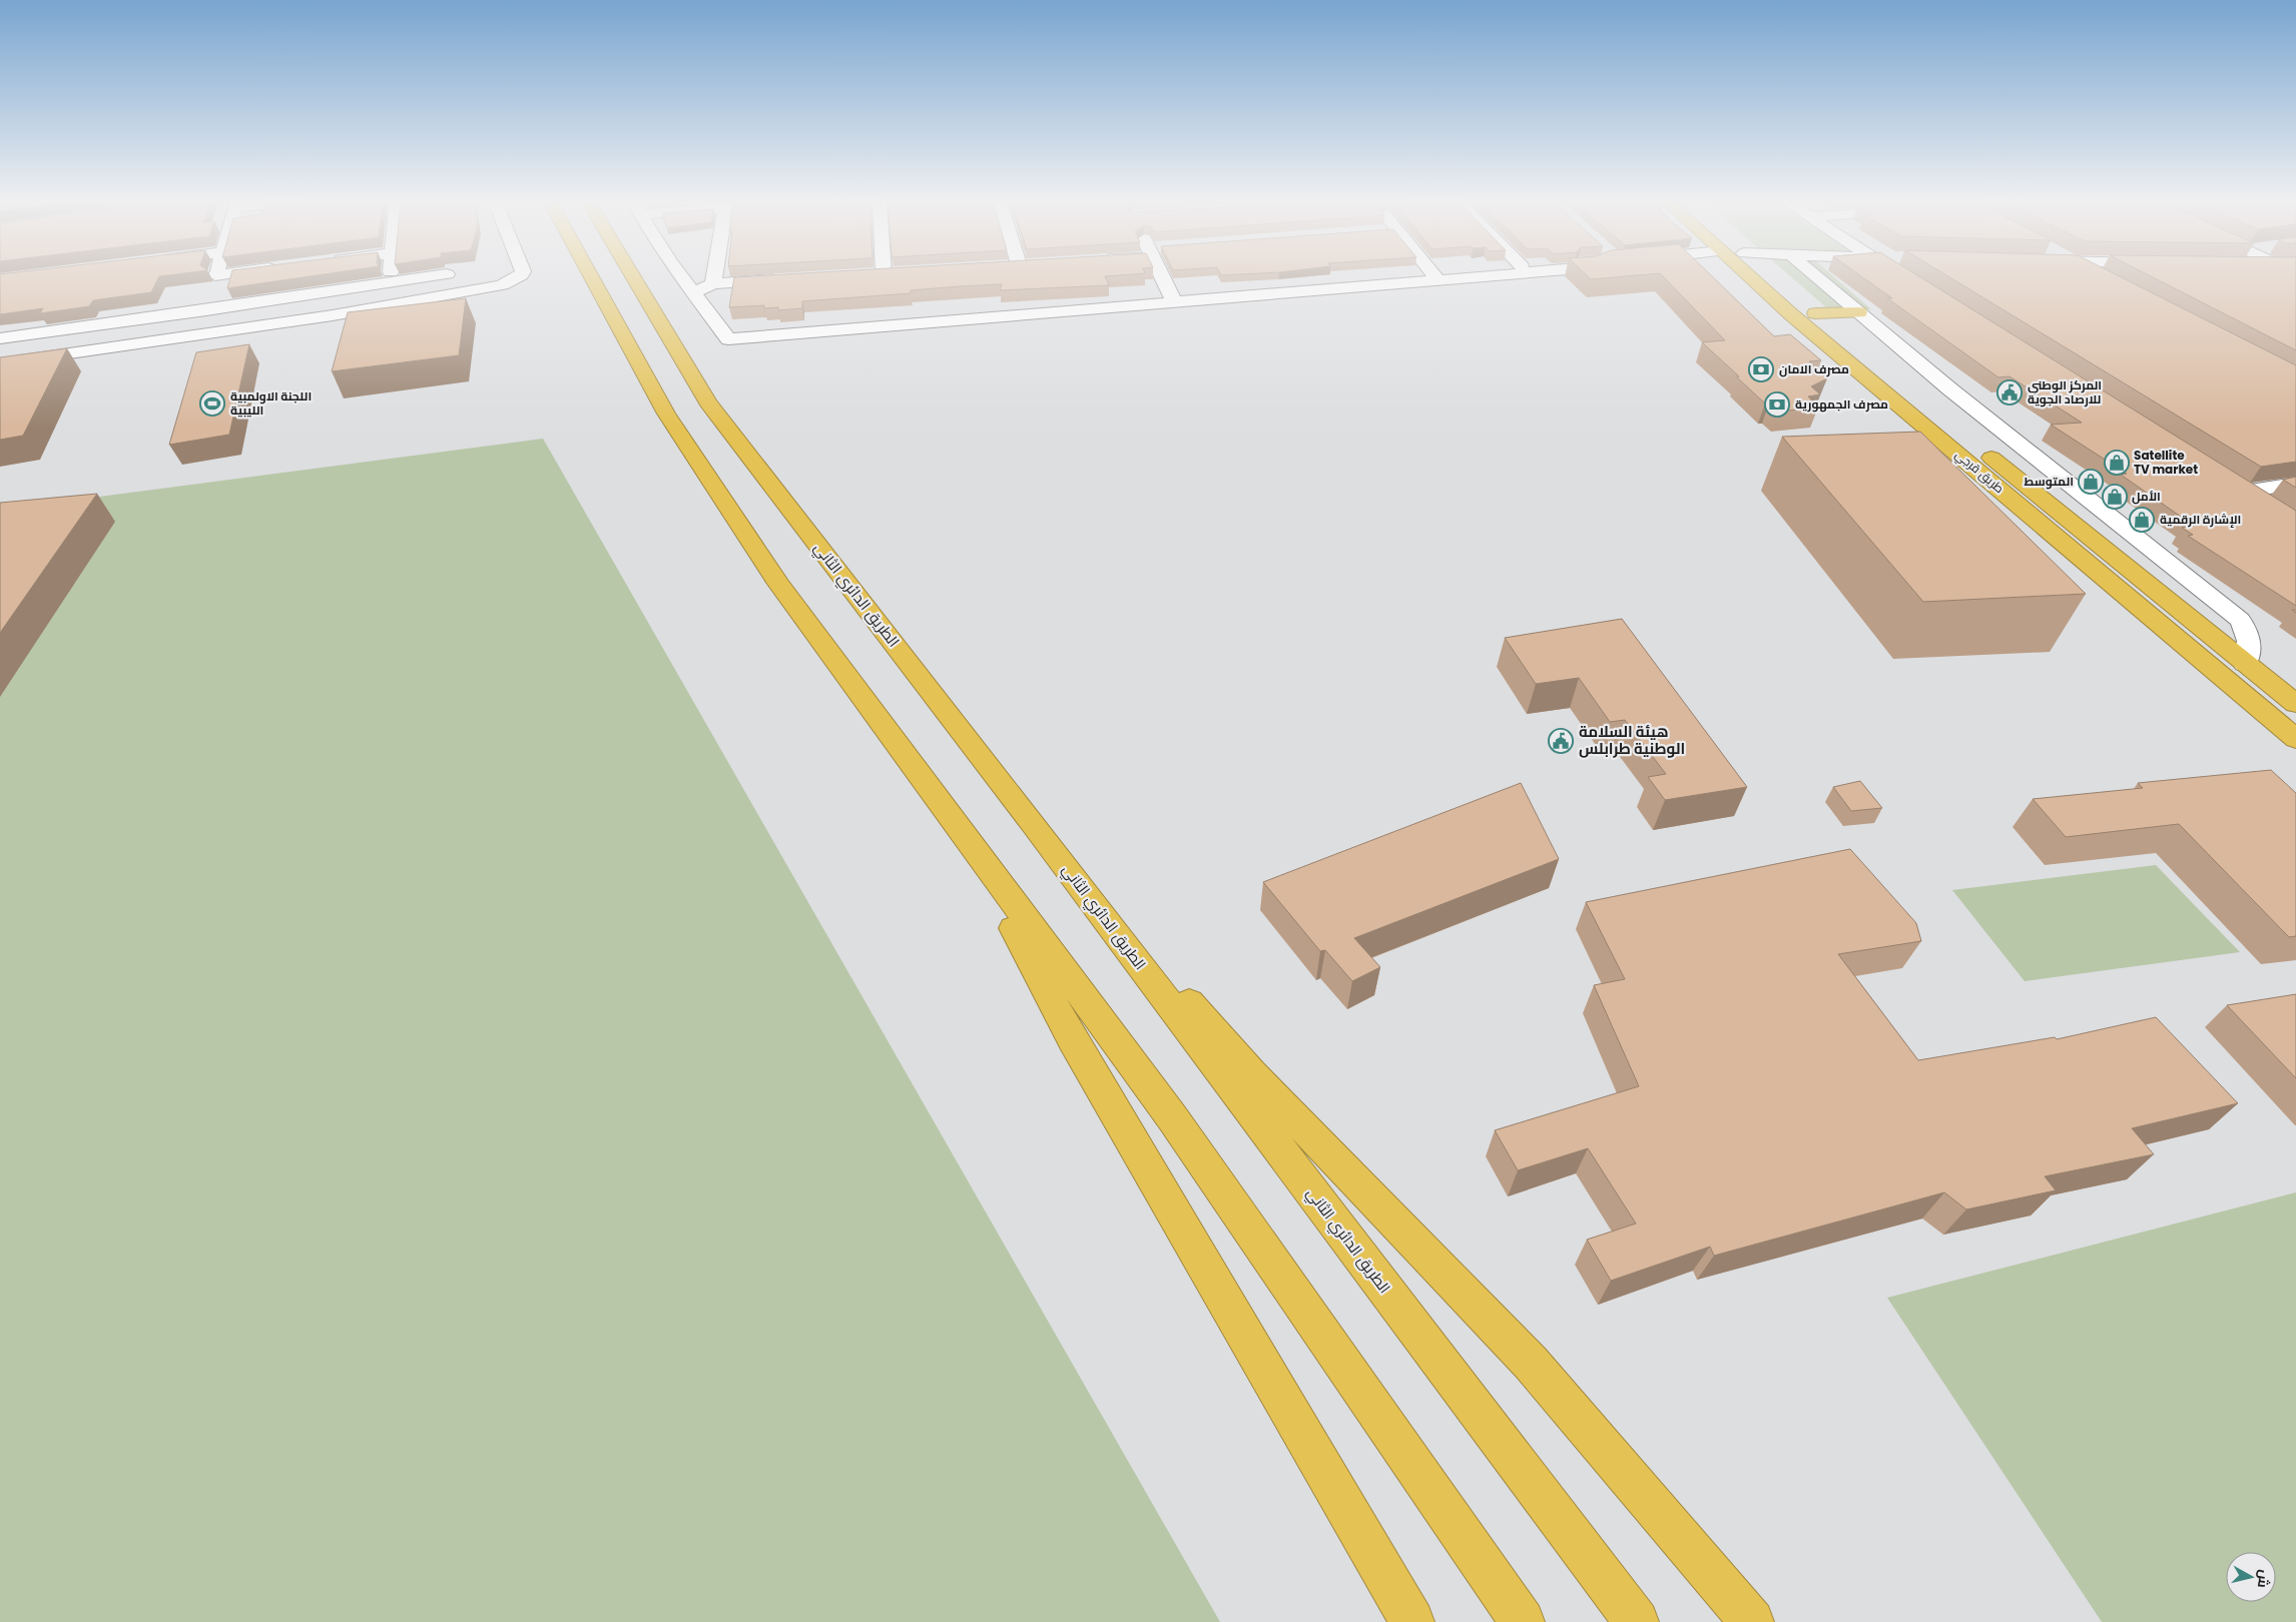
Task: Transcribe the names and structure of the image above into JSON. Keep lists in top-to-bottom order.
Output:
{
  "streets": {
    "highway": ["طريق قرجي", "الطريق الدائري الثاني"]
  },
  "places": {
    "bank": ["مصرف الامان", "مصرف الجمهورية"],
    "public building": ["المركز الوطني للارصاد الجوية", "هيئة السلامة الوطنية طرابلس"],
    "sports": ["اللجنة الاولمبية الليبية"],
    "shop": [
      "Satellite TV market",
      "المتوسط",
      "الأمل",
      "الإشارة الرقمية"
    ]
  },
  "north": "right"
}
